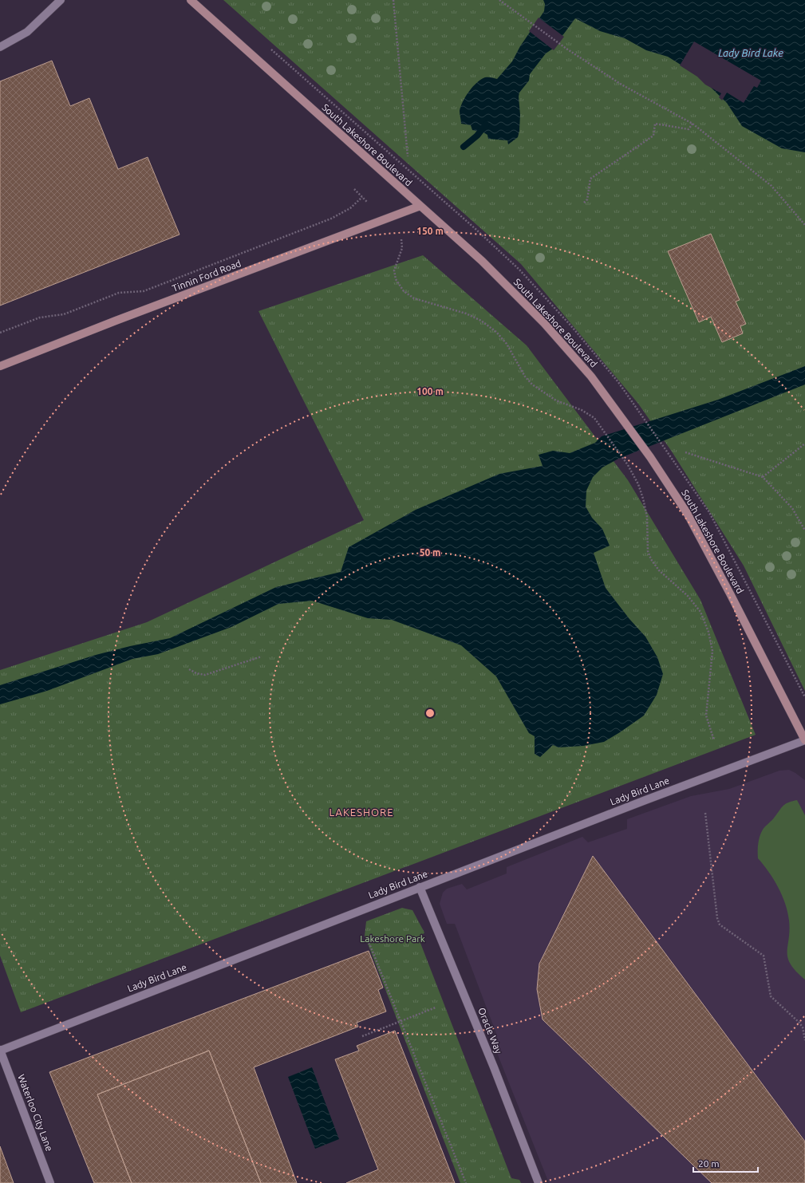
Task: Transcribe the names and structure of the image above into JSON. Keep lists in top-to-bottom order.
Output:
{
  "streets": {
    "main road": ["South Lakeshore Boulevard", "Tinnin Ford Road"],
    "street": ["Lady Bird Lane", "Oracle Way", "Waterloo City Lane"]
  },
  "crossings": [
    ["South Lakeshore Boulevard", "Tinnin Ford Road"],
    ["South Lakeshore Boulevard", "Lady Bird Lane"],
    ["Lady Bird Lane", "Oracle Way"],
    ["Lady Bird Lane", "Waterloo City Lane"]
  ],
  "districts": ["LAKESHORE"],
  "water": ["Lady Bird Lake"],
  "parks": ["Lakeshore Park"],
  "scale_bar": "20 m",
  "rings": ["150 m", "100 m", "50 m"]
}
